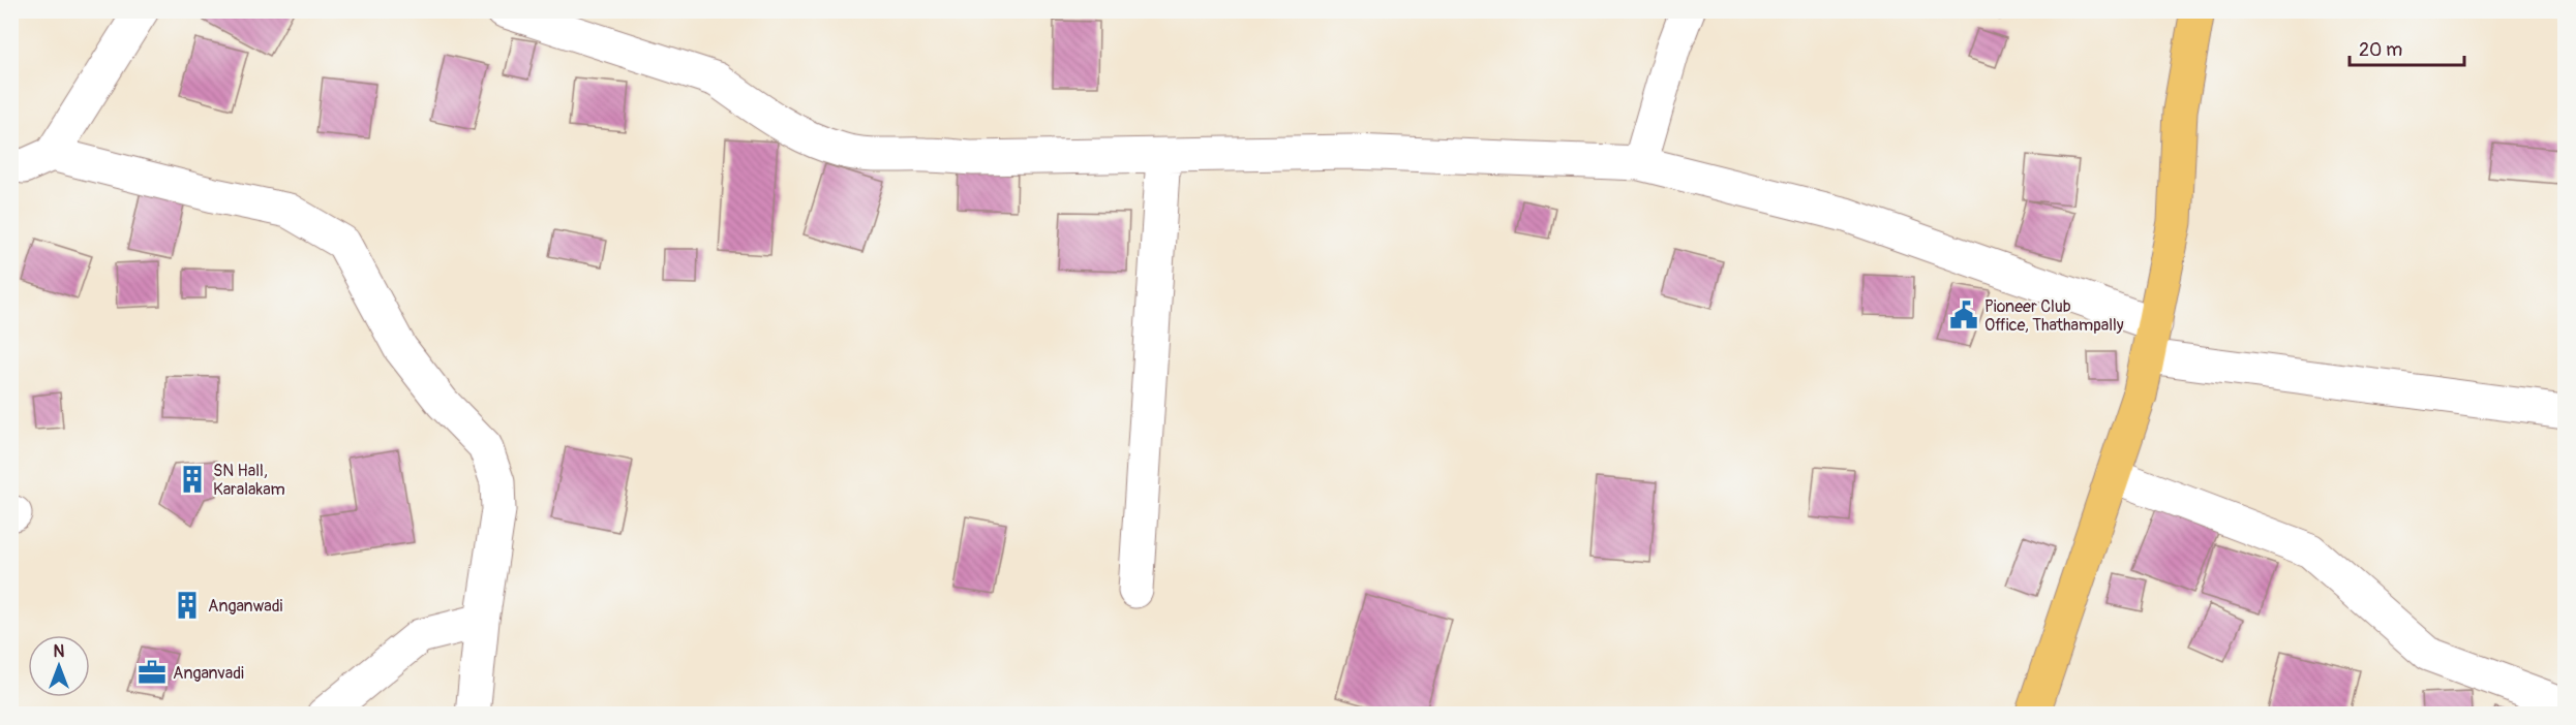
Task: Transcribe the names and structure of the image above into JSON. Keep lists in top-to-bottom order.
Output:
{
  "places": {
    "public building": ["Pioneer Club Office, Thathampally"],
    "building": ["SN Hall, Karalakam", "Anganwadi"],
    "office": ["Anganvadi"]
  },
  "scale_bar": "20 m",
  "north": "top"
}
